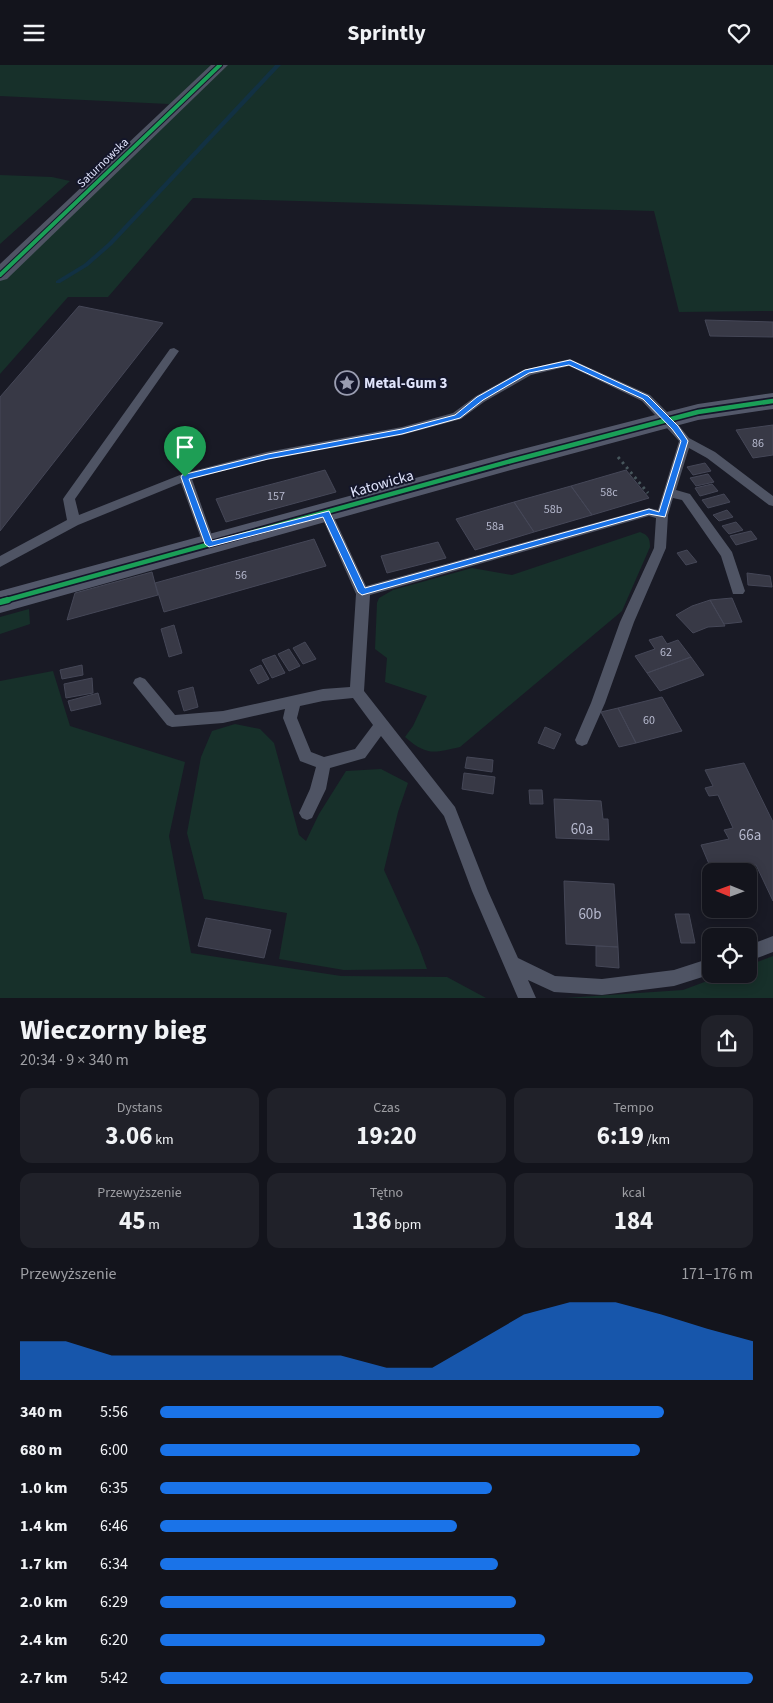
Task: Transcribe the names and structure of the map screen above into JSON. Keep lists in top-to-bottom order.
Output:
{
  "streets": {
    "street": ["Saturnowska", "Katowicka"]
  },
  "places": {
    "place": ["Metal-Gum 3"]
  },
  "house_numbers": [
    "86",
    "58c",
    "157",
    "58b",
    "58a",
    "56",
    "62",
    "60",
    "60a",
    "66a",
    "60b"
  ],
  "north": "left",
  "page": {
    "header": "Sprintly",
    "heading": ["Wieczorny bieg", "20:34 · 9 × 340 m"],
    "stats": [
      ["Dystans", "3.06 km"],
      ["Czas", "19:20"],
      ["Tempo", "6:19 /km"],
      ["Przewyższenie", "45 m"],
      ["Tętno", "136 bpm"],
      ["kcal", "184"]
    ],
    "chart": ["Przewyższenie", "171–176 m"],
    "list": [
      {
        "name": "340 m",
        "note": "5:56"
      },
      {
        "name": "680 m",
        "note": "6:00"
      },
      {
        "name": "1.0 km",
        "note": "6:35"
      },
      {
        "name": "1.4 km",
        "note": "6:46"
      },
      {
        "name": "1.7 km",
        "note": "6:34"
      },
      {
        "name": "2.0 km",
        "note": "6:29"
      },
      {
        "name": "2.4 km",
        "note": "6:20"
      },
      {
        "name": "2.7 km",
        "note": "5:42"
      }
    ]
  }
}
